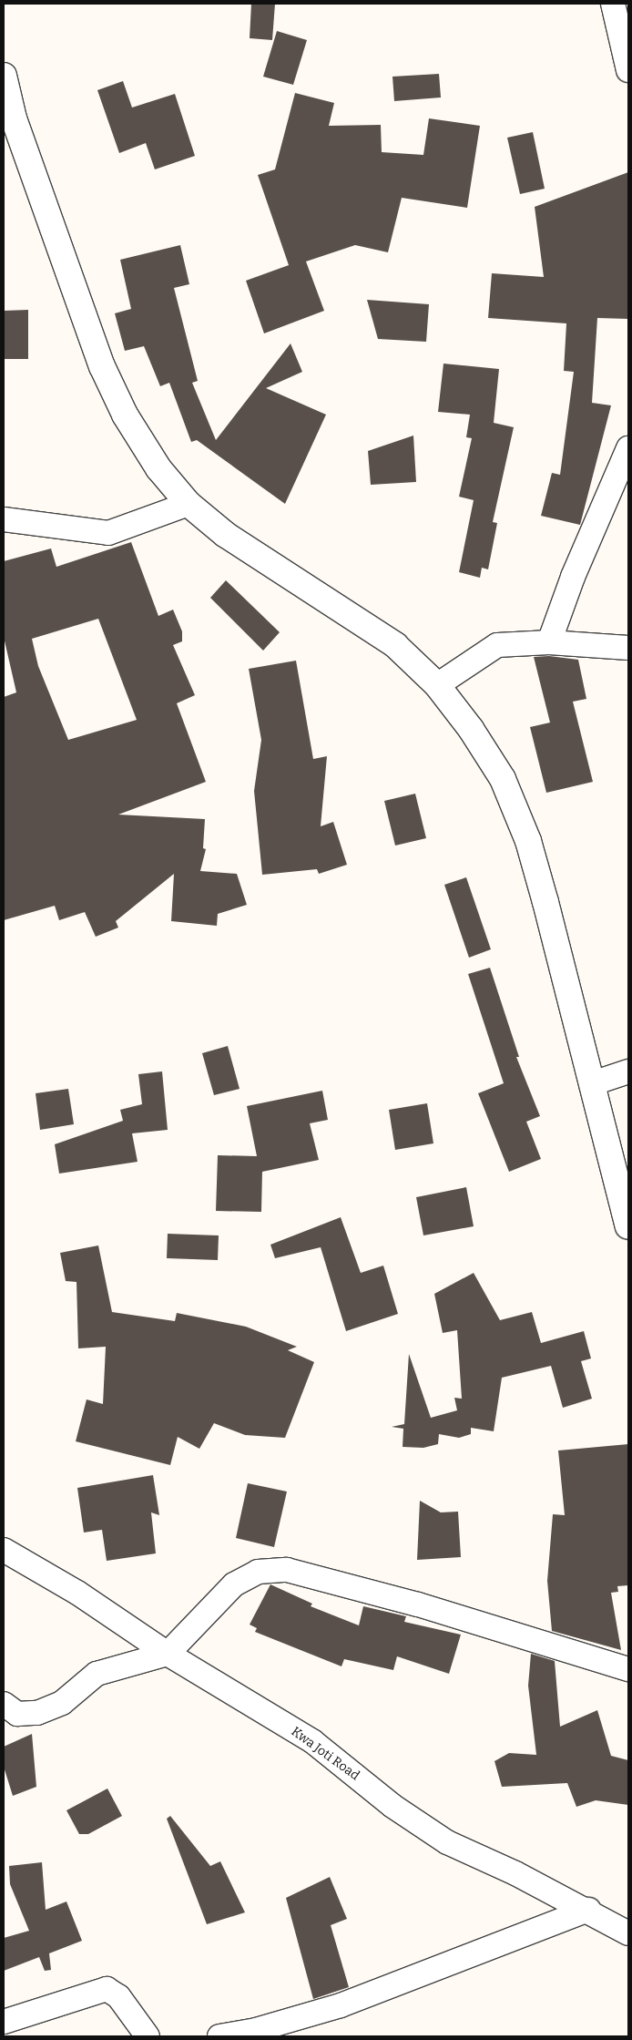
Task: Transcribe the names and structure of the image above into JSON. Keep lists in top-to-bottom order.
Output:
{
  "streets": {
    "street": ["Kwa Joti Road"]
  }
}
